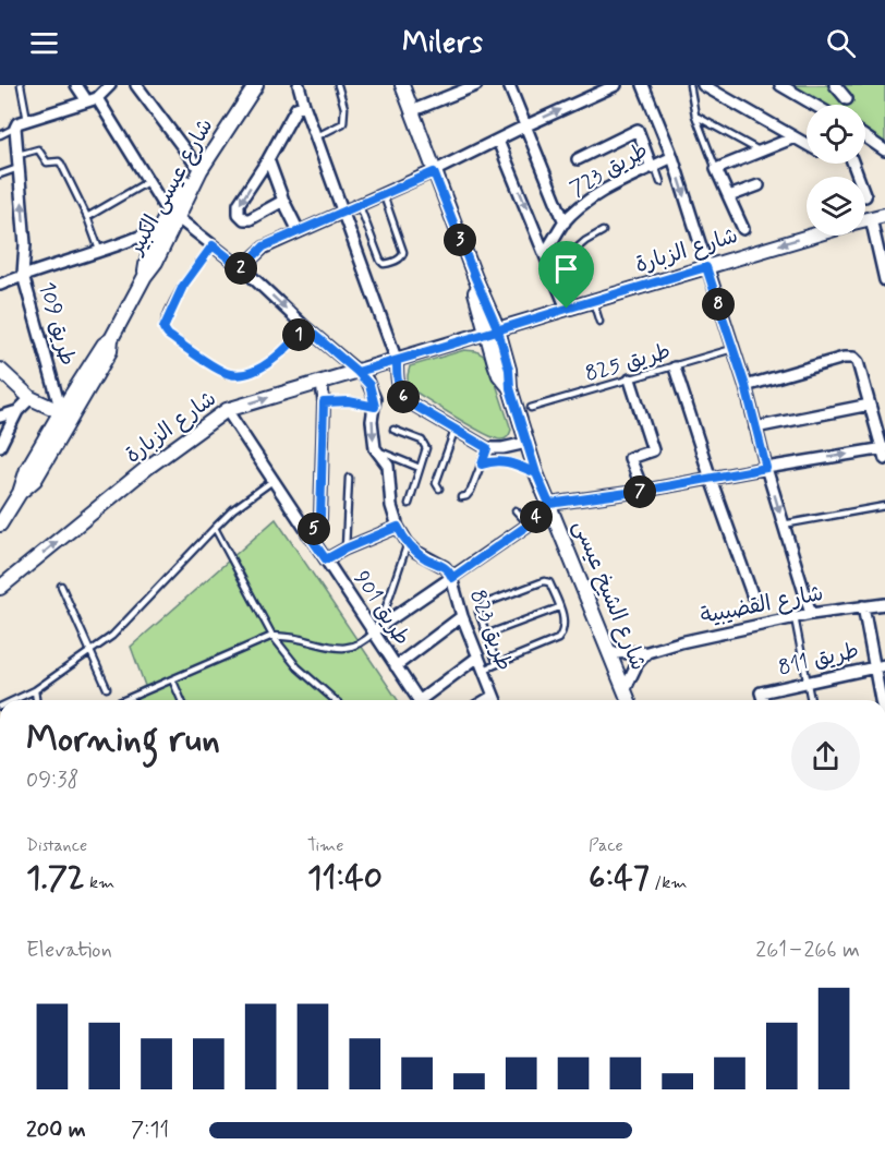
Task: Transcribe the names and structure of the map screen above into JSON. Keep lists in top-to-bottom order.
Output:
{
  "streets": {
    "street": [
      "طريق 723",
      "شارع عيسى الكبير",
      "شارع الزبارة",
      "طريق 109",
      "شارع الشيخ عيسى",
      "شارع القضيبية",
      "طريق 901",
      "طريق 823",
      "طريق 811"
    ],
    "lane": ["طريق 825"]
  },
  "crossings": [
    ["شارع عيسى الكبير", "طريق 109"],
    ["شارع الزبارة", "شارع الشيخ عيسى"],
    ["شارع الزبارة", "طريق 901"],
    ["شارع الشيخ عيسى", "شارع القضيبية"]
  ],
  "one_way": ["طريق 109"],
  "page": {
    "header": "Milers",
    "pins": [
      "3",
      "2",
      "8",
      "1",
      "6",
      "7",
      "4",
      "5"
    ],
    "heading": ["Morning run", "09:38"],
    "stats": [
      ["Distance", "1.72 km"],
      ["Time", "11:40"],
      ["Pace", "6:47 /km"]
    ],
    "chart": ["Elevation", "261–266 m"],
    "list": [
      {
        "name": "200 m",
        "note": "7:11"
      }
    ]
  }
}
